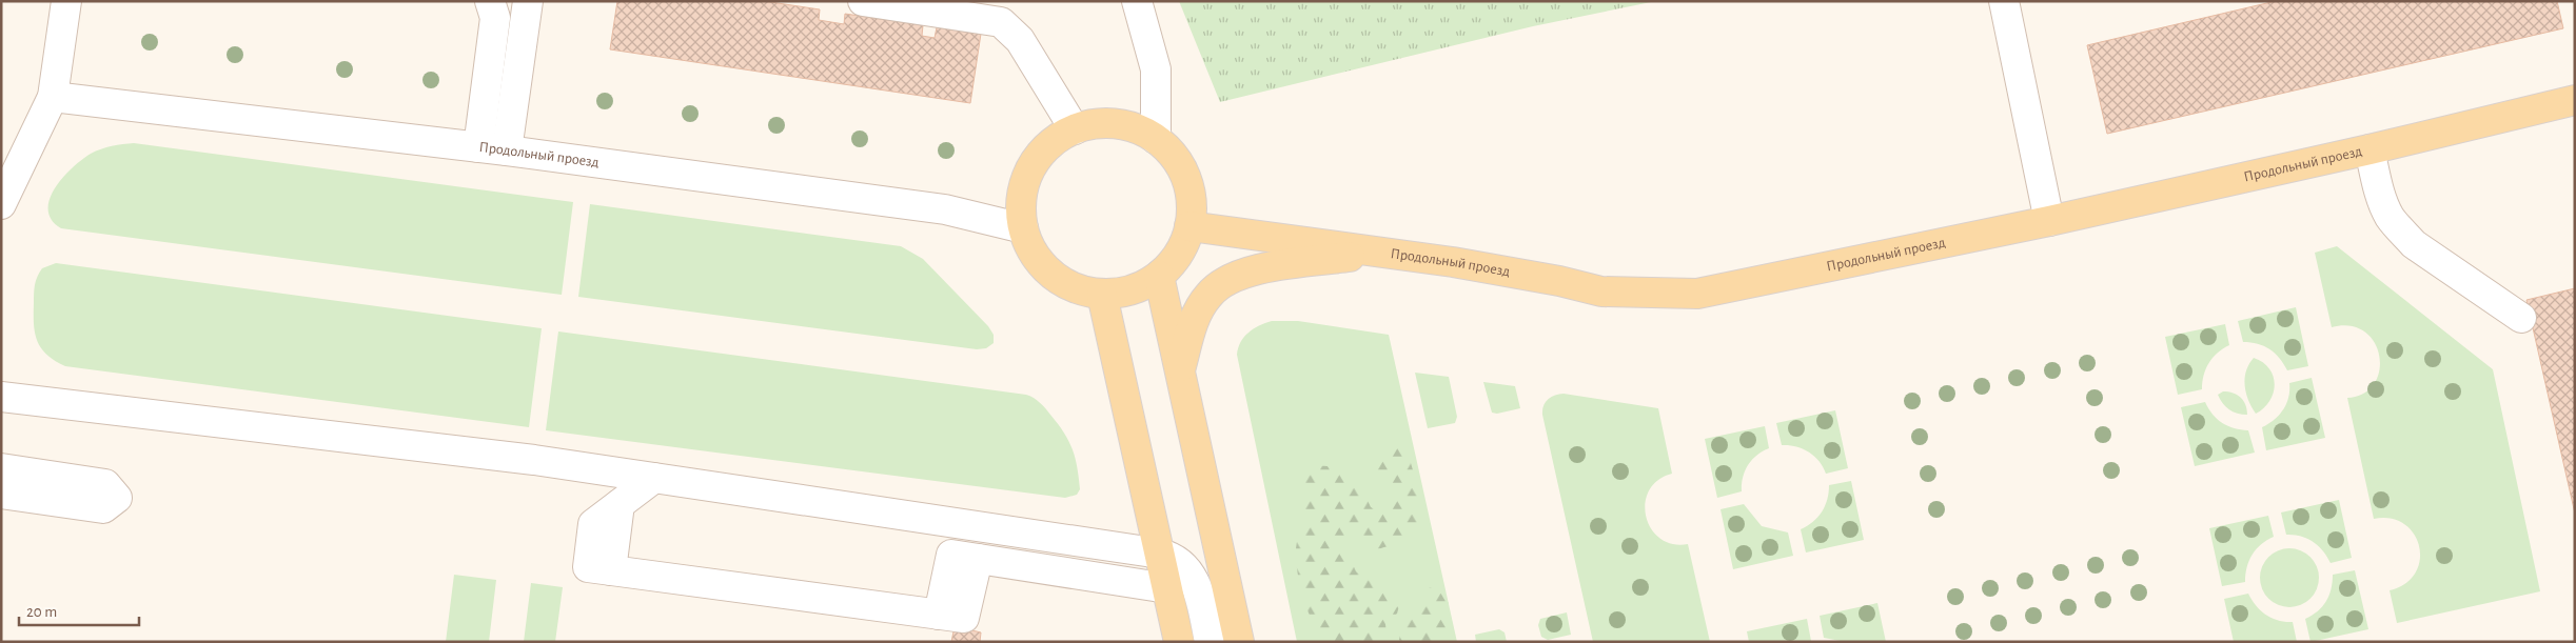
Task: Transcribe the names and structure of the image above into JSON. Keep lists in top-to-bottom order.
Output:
{
  "streets": {
    "main road": ["Продольный проезд"]
  },
  "scale_bar": "20 m"
}
